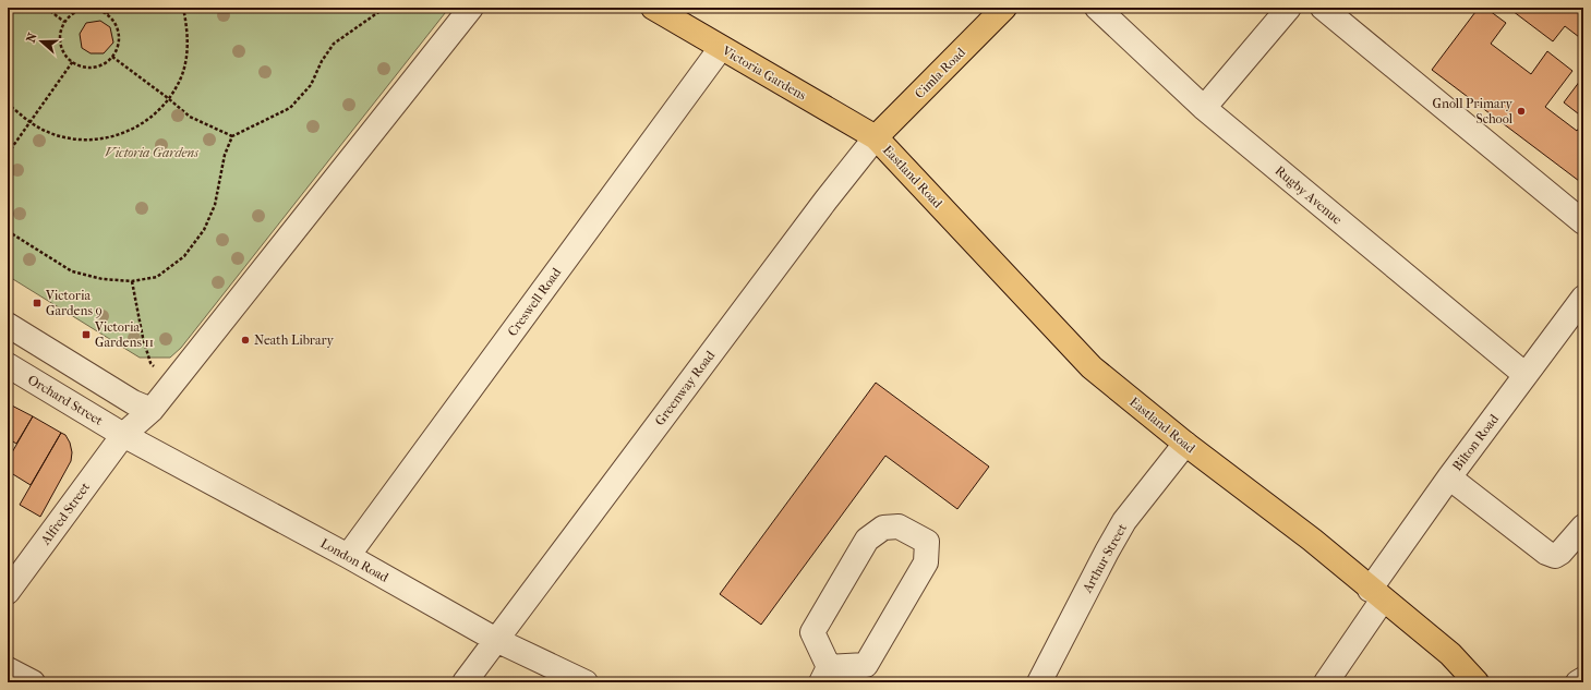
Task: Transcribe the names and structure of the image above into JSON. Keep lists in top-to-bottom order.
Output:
{
  "streets": {
    "main road": ["Victoria Gardens", "Cimla Road", "Eastland Road"],
    "street": [
      "Rugby Avenue",
      "Creswell Road",
      "Greenway Road",
      "Orchard Street",
      "Bilton Road",
      "Alfred Street",
      "Arthur Street",
      "London Road"
    ]
  },
  "crossings": [
    ["Victoria Gardens", "Cimla Road"],
    ["Victoria Gardens", "Eastland Road"],
    ["Victoria Gardens", "Creswell Road"],
    ["Victoria Gardens", "Greenway Road"],
    ["Cimla Road", "Eastland Road"],
    ["Cimla Road", "Greenway Road"],
    ["Eastland Road", "Greenway Road"],
    ["Eastland Road", "Bilton Road"],
    ["Eastland Road", "Arthur Street"],
    ["Rugby Avenue", "Bilton Road"],
    ["Creswell Road", "London Road"],
    ["Greenway Road", "London Road"],
    ["Orchard Street", "Alfred Street"],
    ["Orchard Street", "London Road"],
    ["Alfred Street", "London Road"]
  ],
  "parks": ["Victoria Gardens"],
  "places": {
    "other": ["Gnoll Primary School", "Neath Library"],
    "transit": ["Victoria Gardens 9", "Victoria Gardens 11"]
  },
  "north": "left"
}
